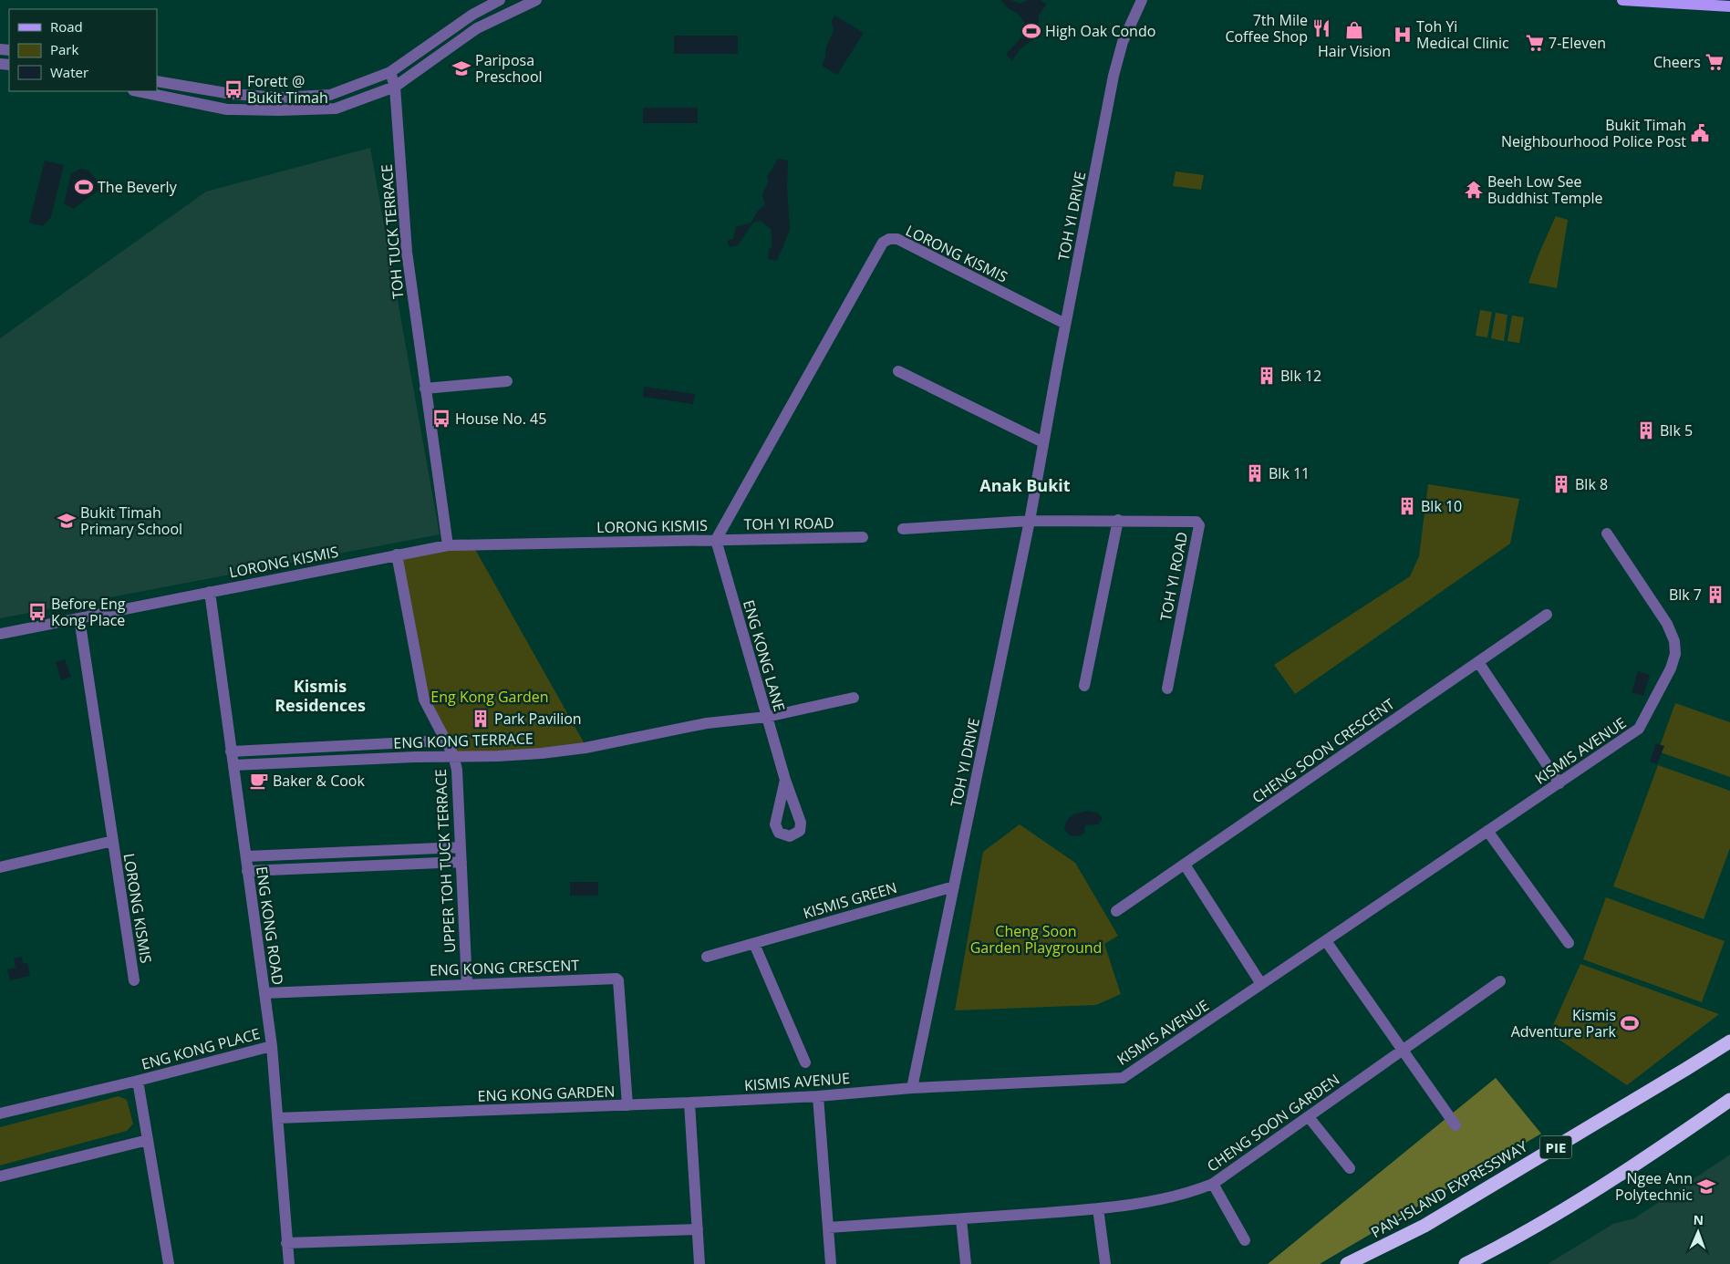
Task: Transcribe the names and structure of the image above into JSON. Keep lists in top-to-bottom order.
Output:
{
  "streets": {
    "highway": ["PIE", "PAN-ISLAND EXPRESSWAY"],
    "street": [
      "TOH YI DRIVE",
      "TOH TUCK TERRACE",
      "LORONG KISMIS",
      "TOH YI ROAD",
      "ENG KONG LANE",
      "ENG KONG TERRACE",
      "CHENG SOON CRESCENT",
      "KISMIS AVENUE",
      "UPPER TOH TUCK TERRACE",
      "KISMIS GREEN",
      "ENG KONG ROAD",
      "ENG KONG CRESCENT",
      "ENG KONG PLACE",
      "ENG KONG GARDEN",
      "CHENG SOON GARDEN"
    ]
  },
  "crossings": [
    ["TOH YI DRIVE", "LORONG KISMIS"],
    ["TOH YI DRIVE", "TOH YI ROAD"],
    ["TOH YI DRIVE", "KISMIS AVENUE"],
    ["TOH YI DRIVE", "KISMIS GREEN"],
    ["TOH TUCK TERRACE", "LORONG KISMIS"],
    ["LORONG KISMIS", "TOH YI ROAD"],
    ["LORONG KISMIS", "ENG KONG LANE"],
    ["LORONG KISMIS", "UPPER TOH TUCK TERRACE"],
    ["LORONG KISMIS", "ENG KONG ROAD"],
    ["TOH YI ROAD", "ENG KONG LANE"],
    ["ENG KONG LANE", "ENG KONG TERRACE"],
    ["ENG KONG TERRACE", "UPPER TOH TUCK TERRACE"],
    ["ENG KONG TERRACE", "ENG KONG ROAD"],
    ["KISMIS AVENUE", "ENG KONG GARDEN"],
    ["UPPER TOH TUCK TERRACE", "ENG KONG CRESCENT"],
    ["ENG KONG ROAD", "ENG KONG CRESCENT"],
    ["ENG KONG ROAD", "ENG KONG PLACE"],
    ["ENG KONG ROAD", "ENG KONG GARDEN"],
    ["ENG KONG CRESCENT", "ENG KONG GARDEN"]
  ],
  "districts": ["Anak Bukit", "Kismis Residences"],
  "parks": ["Eng Kong Garden", "Cheng Soon Garden Playground"],
  "places": {
    "restaurant": ["7th Mile Coffee Shop"],
    "shop": ["Hair Vision"],
    "sports": ["High Oak Condo", "The Beverly", "Kismis Adventure Park"],
    "hospital": ["Toh Yi Medical Clinic"],
    "supermarket": ["7-Eleven", "Cheers"],
    "school or university": ["Pariposa Preschool", "Bukit Timah Primary School", "Ngee Ann Polytechnic"],
    "bus stop": ["Forett @ Bukit Timah", "House No. 45", "Before Eng Kong Place"],
    "public building": ["Bukit Timah Neighbourhood Police Post"],
    "temple": ["Beeh Low See Buddhist Temple"],
    "building": [
      "Blk 12",
      "Blk 5",
      "Blk 11",
      "Blk 8",
      "Blk 10",
      "Blk 7",
      "Park Pavilion"
    ],
    "cafe": ["Baker & Cook"]
  },
  "legend": ["Road", "Park", "Water"],
  "north": "top"
}
